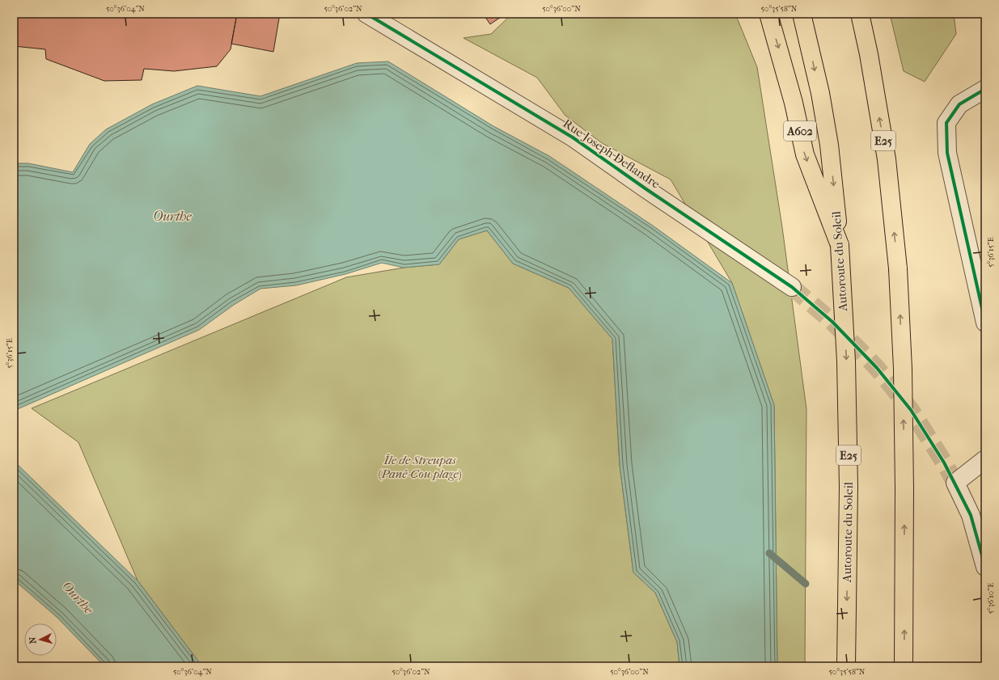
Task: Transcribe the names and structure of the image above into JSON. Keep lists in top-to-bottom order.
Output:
{
  "streets": {
    "highway": ["A602", "E25", "Autoroute du Soleil"],
    "street": ["Rue Joseph Deflandre"]
  },
  "crossings": [
    ["A602", "Autoroute du Soleil"]
  ],
  "water": ["Ourthe"],
  "parks": ["Île de Streupas (Panê-Cou plage)"],
  "north": "left",
  "coordinates": [
    "50°36'04\"N",
    "50°36'02\"N",
    "50°36'00\"N",
    "50°35'58\"N",
    "5°36'15\"E",
    "5°36'10\"E"
  ]
}
